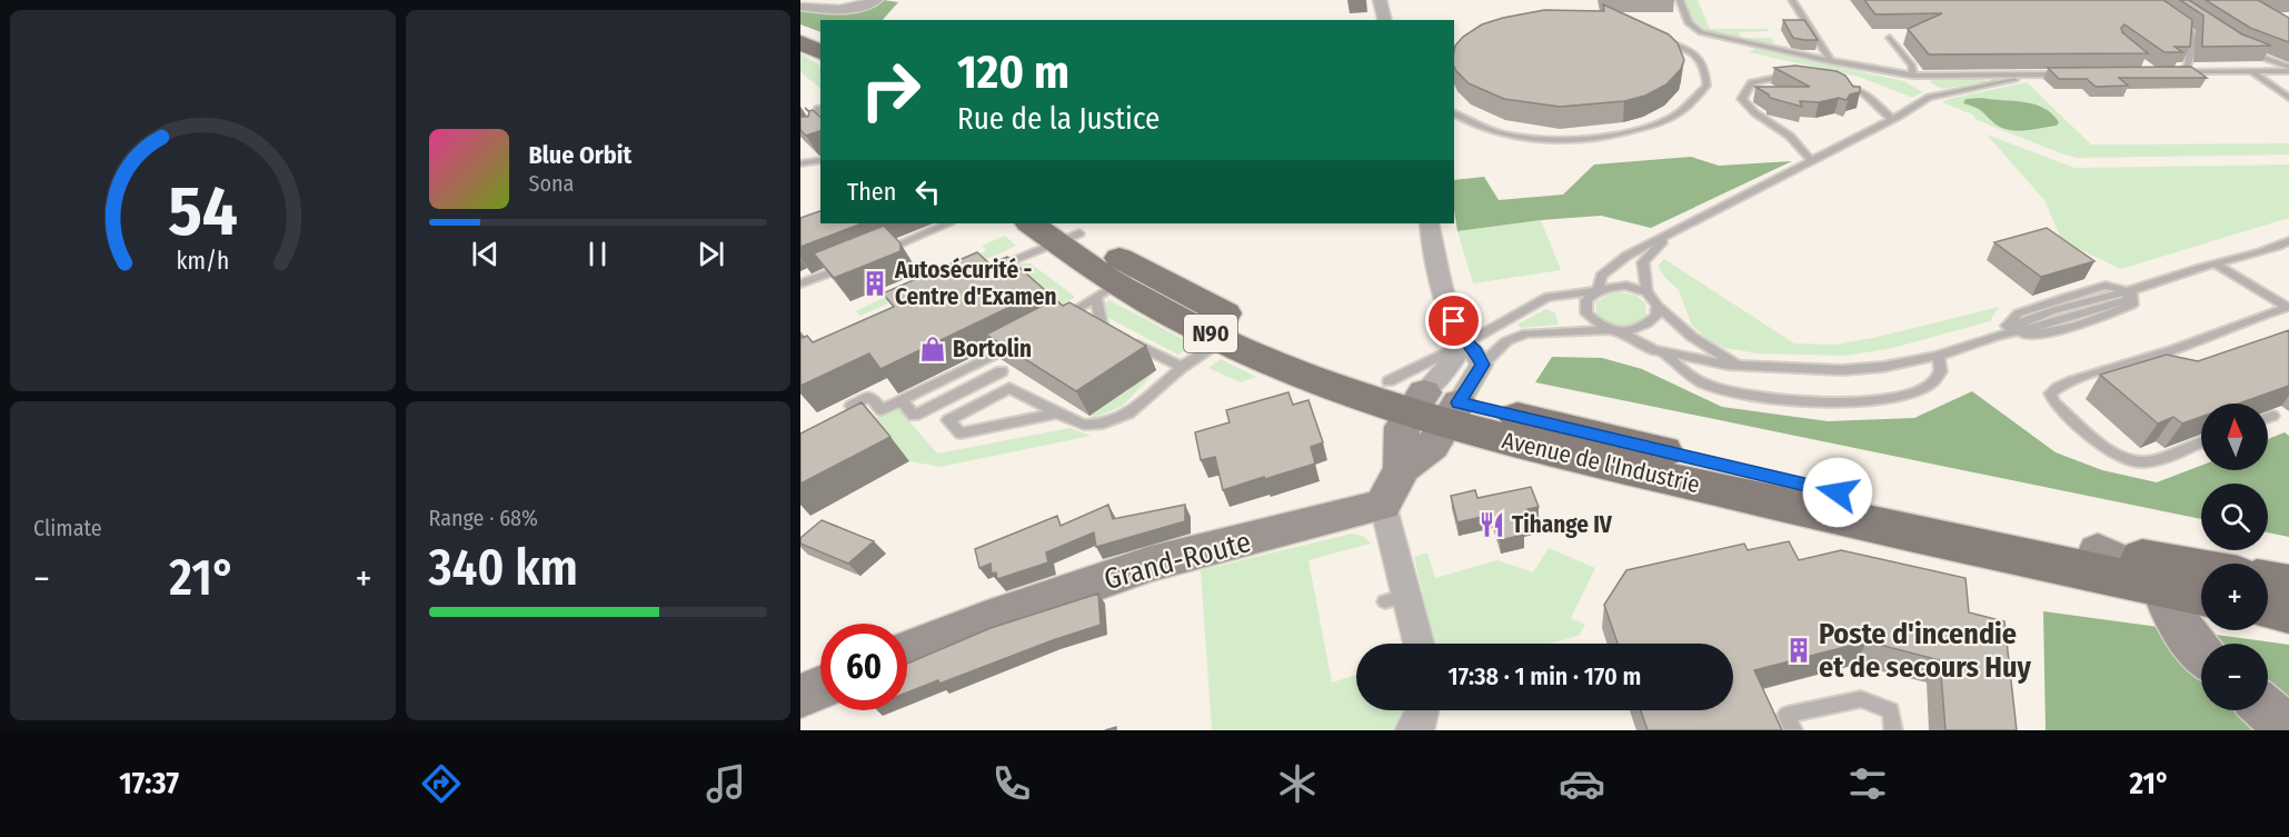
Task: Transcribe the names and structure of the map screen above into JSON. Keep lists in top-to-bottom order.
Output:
{
  "streets": {
    "main road": ["N90", "Avenue de l'Industrie"],
    "street": ["Grand-Route"]
  },
  "places": {
    "building": ["Autosécurité - Centre d'Examen", "Poste d'incendie et de secours Huy"],
    "shop": ["Bortolin"],
    "restaurant": ["Tihange IV"]
  },
  "north": "top",
  "page": {
    "turn": ["120 m", "Rue de la Justice"],
    "song": ["Blue Orbit", "Sona"],
    "then": "Then",
    "tile": [
      "Climate",
      ["Range · 68%", "340 km"]
    ],
    "map_buttons": ["+", "−"],
    "heat": ["−", "21°", "+"],
    "limit": "60",
    "trip": "17:38 · 1 min · 170 m",
    "tabs": ["17:37", "21°"],
    "gauge": ["54", "km/h"]
  }
}
